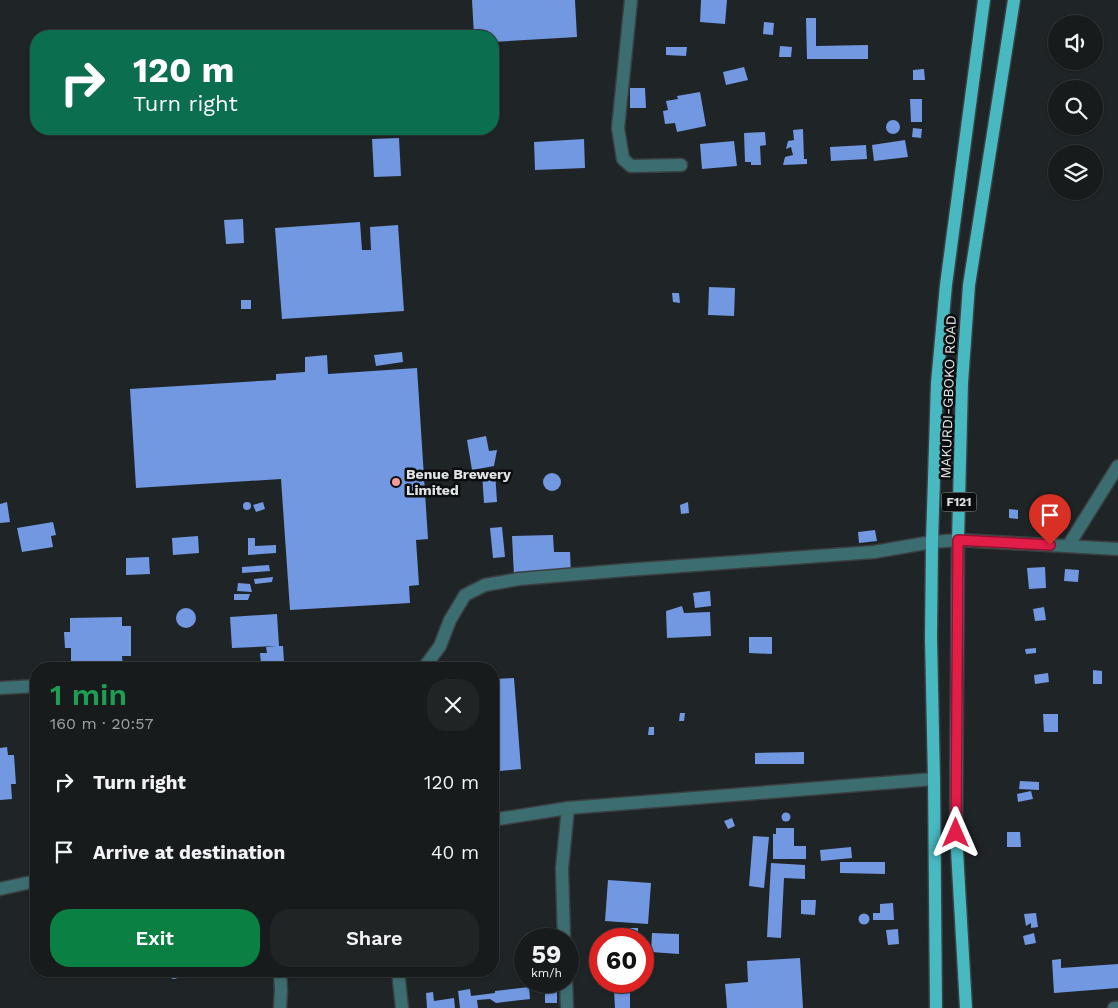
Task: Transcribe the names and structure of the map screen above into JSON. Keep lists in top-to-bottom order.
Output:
{
  "streets": {
    "main road": ["MAKURDI-GBOKO ROAD", "F121"]
  },
  "places": ["Benue Brewery Limited"],
  "page": {
    "turn": ["120 m", "Turn right"],
    "heading": ["1 min", "160 m · 20:57"],
    "list": [
      {
        "name": "Turn right",
        "value": "120 m"
      },
      {
        "name": "Arrive at destination",
        "value": "40 m"
      }
    ],
    "buttons": ["Exit", "Share"],
    "speed": "59 km/h",
    "limit": "60"
  }
}
